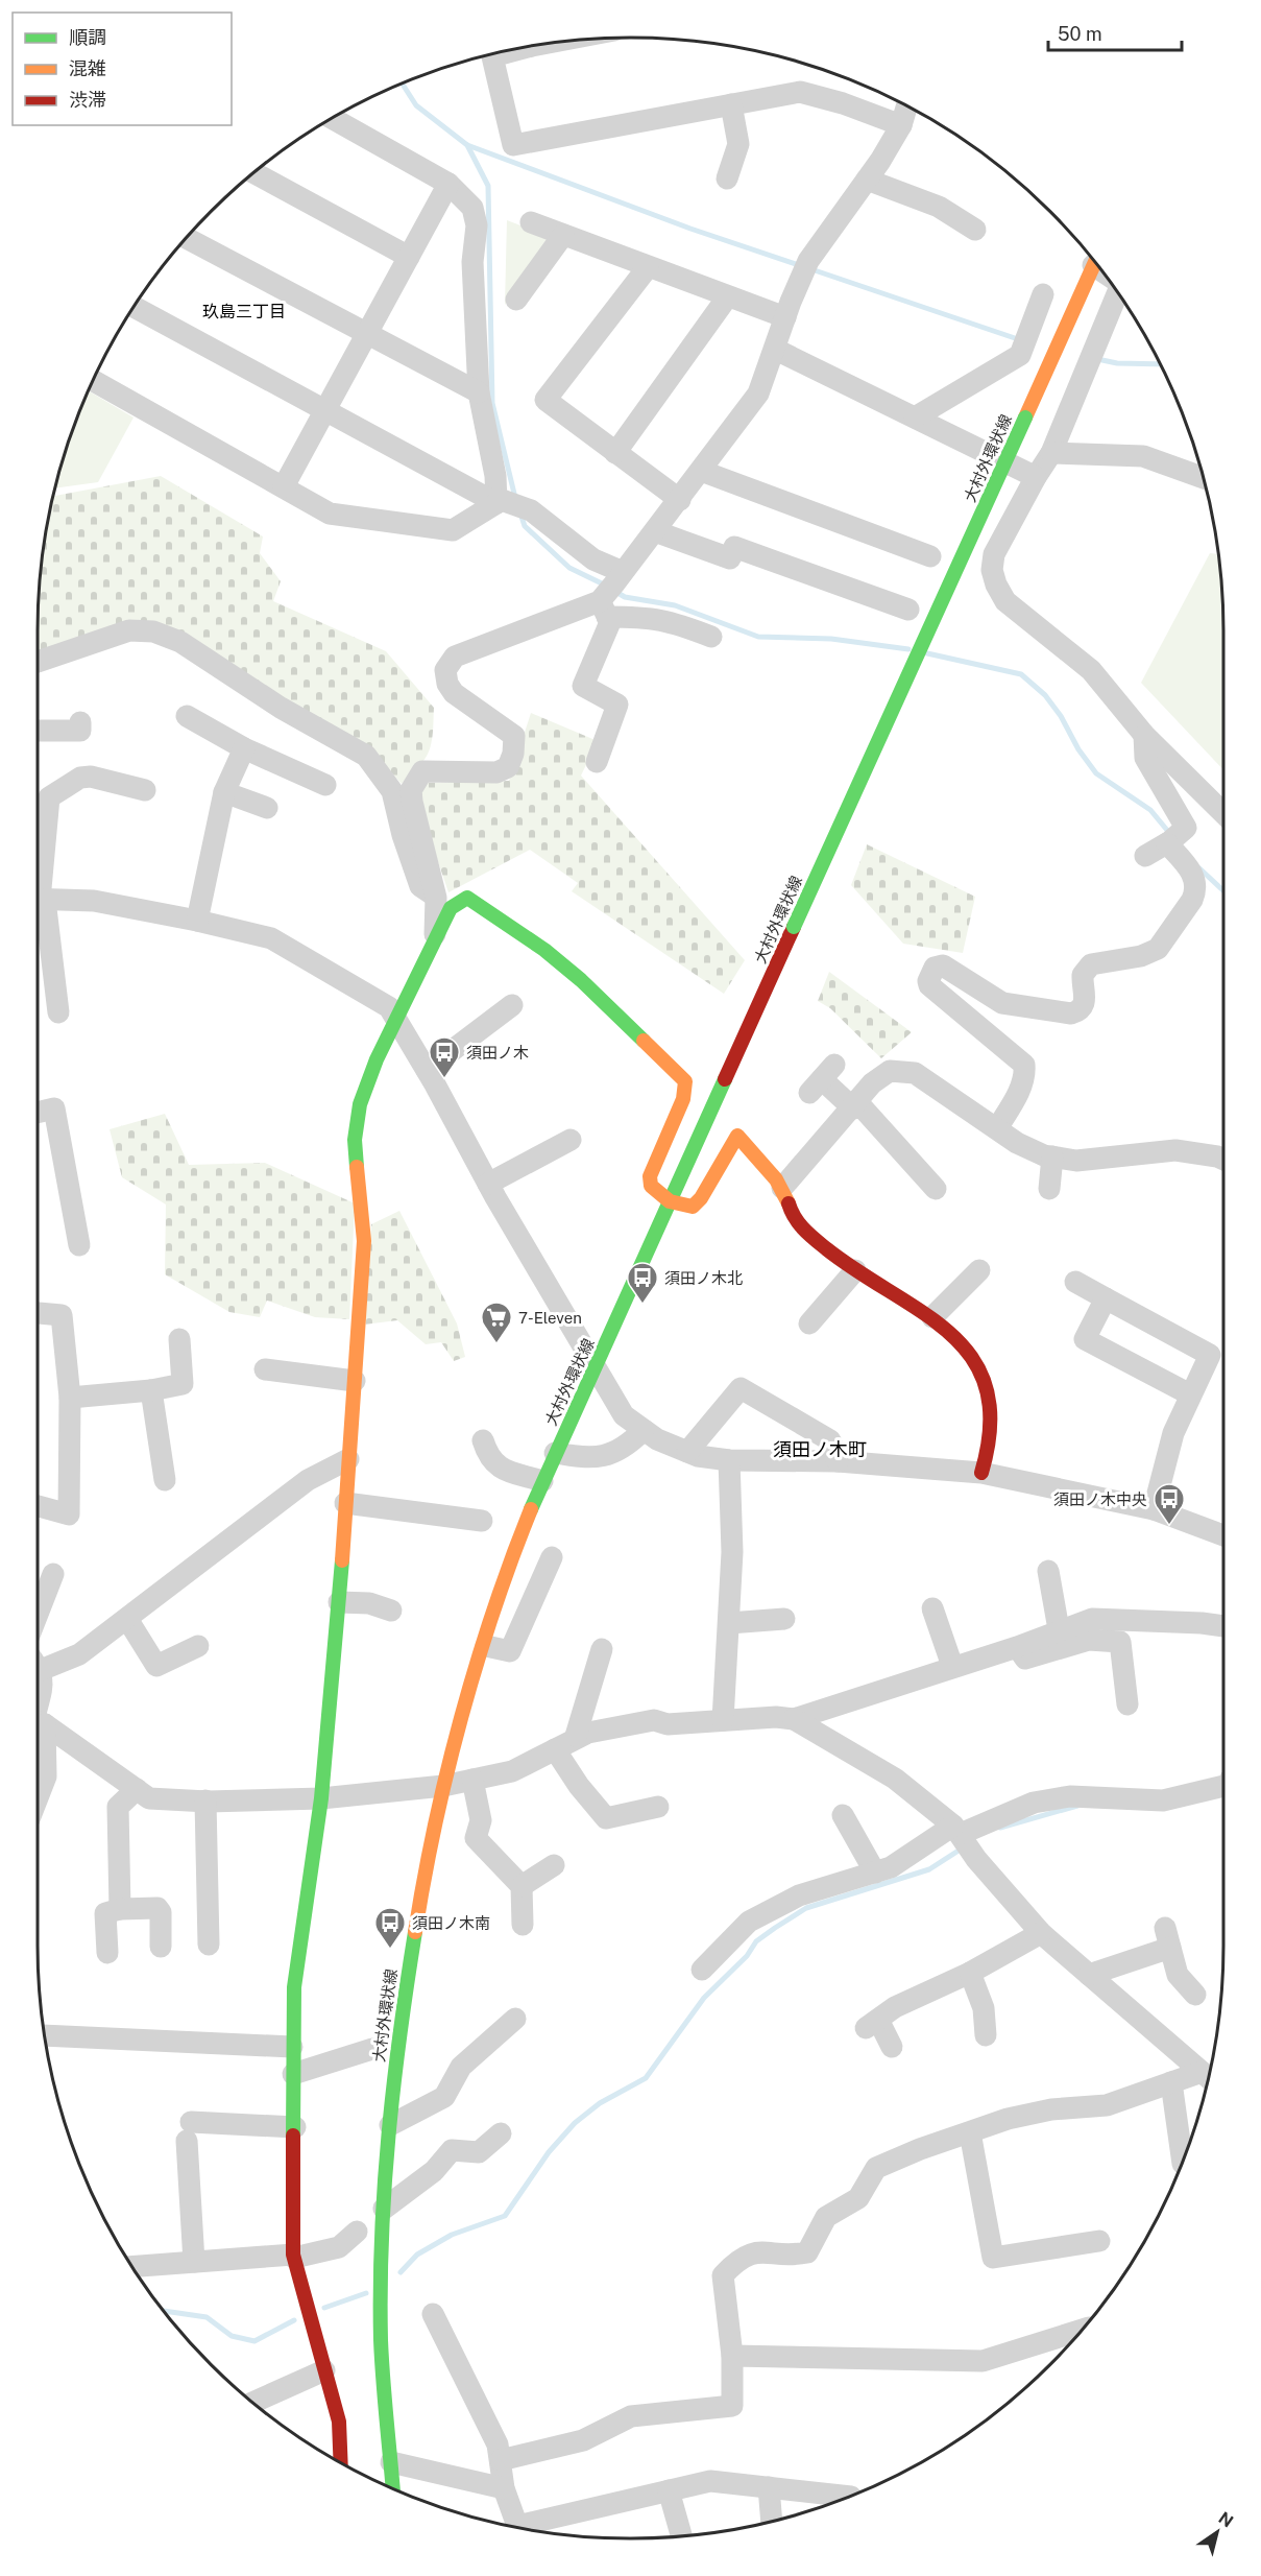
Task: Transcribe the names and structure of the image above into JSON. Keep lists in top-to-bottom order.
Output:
{
  "streets": {
    "street": ["大村外環状線"]
  },
  "districts": ["玖島三丁目", "須田ノ木町"],
  "places": {
    "bus stop": [
      "須田ノ木",
      "須田ノ木北",
      "須田ノ木中央",
      "須田ノ木南"
    ],
    "supermarket": ["7-Eleven"]
  },
  "legend": ["順調", "混雑", "渋滞"],
  "scale_bar": "50 m",
  "north": "top right"
}
